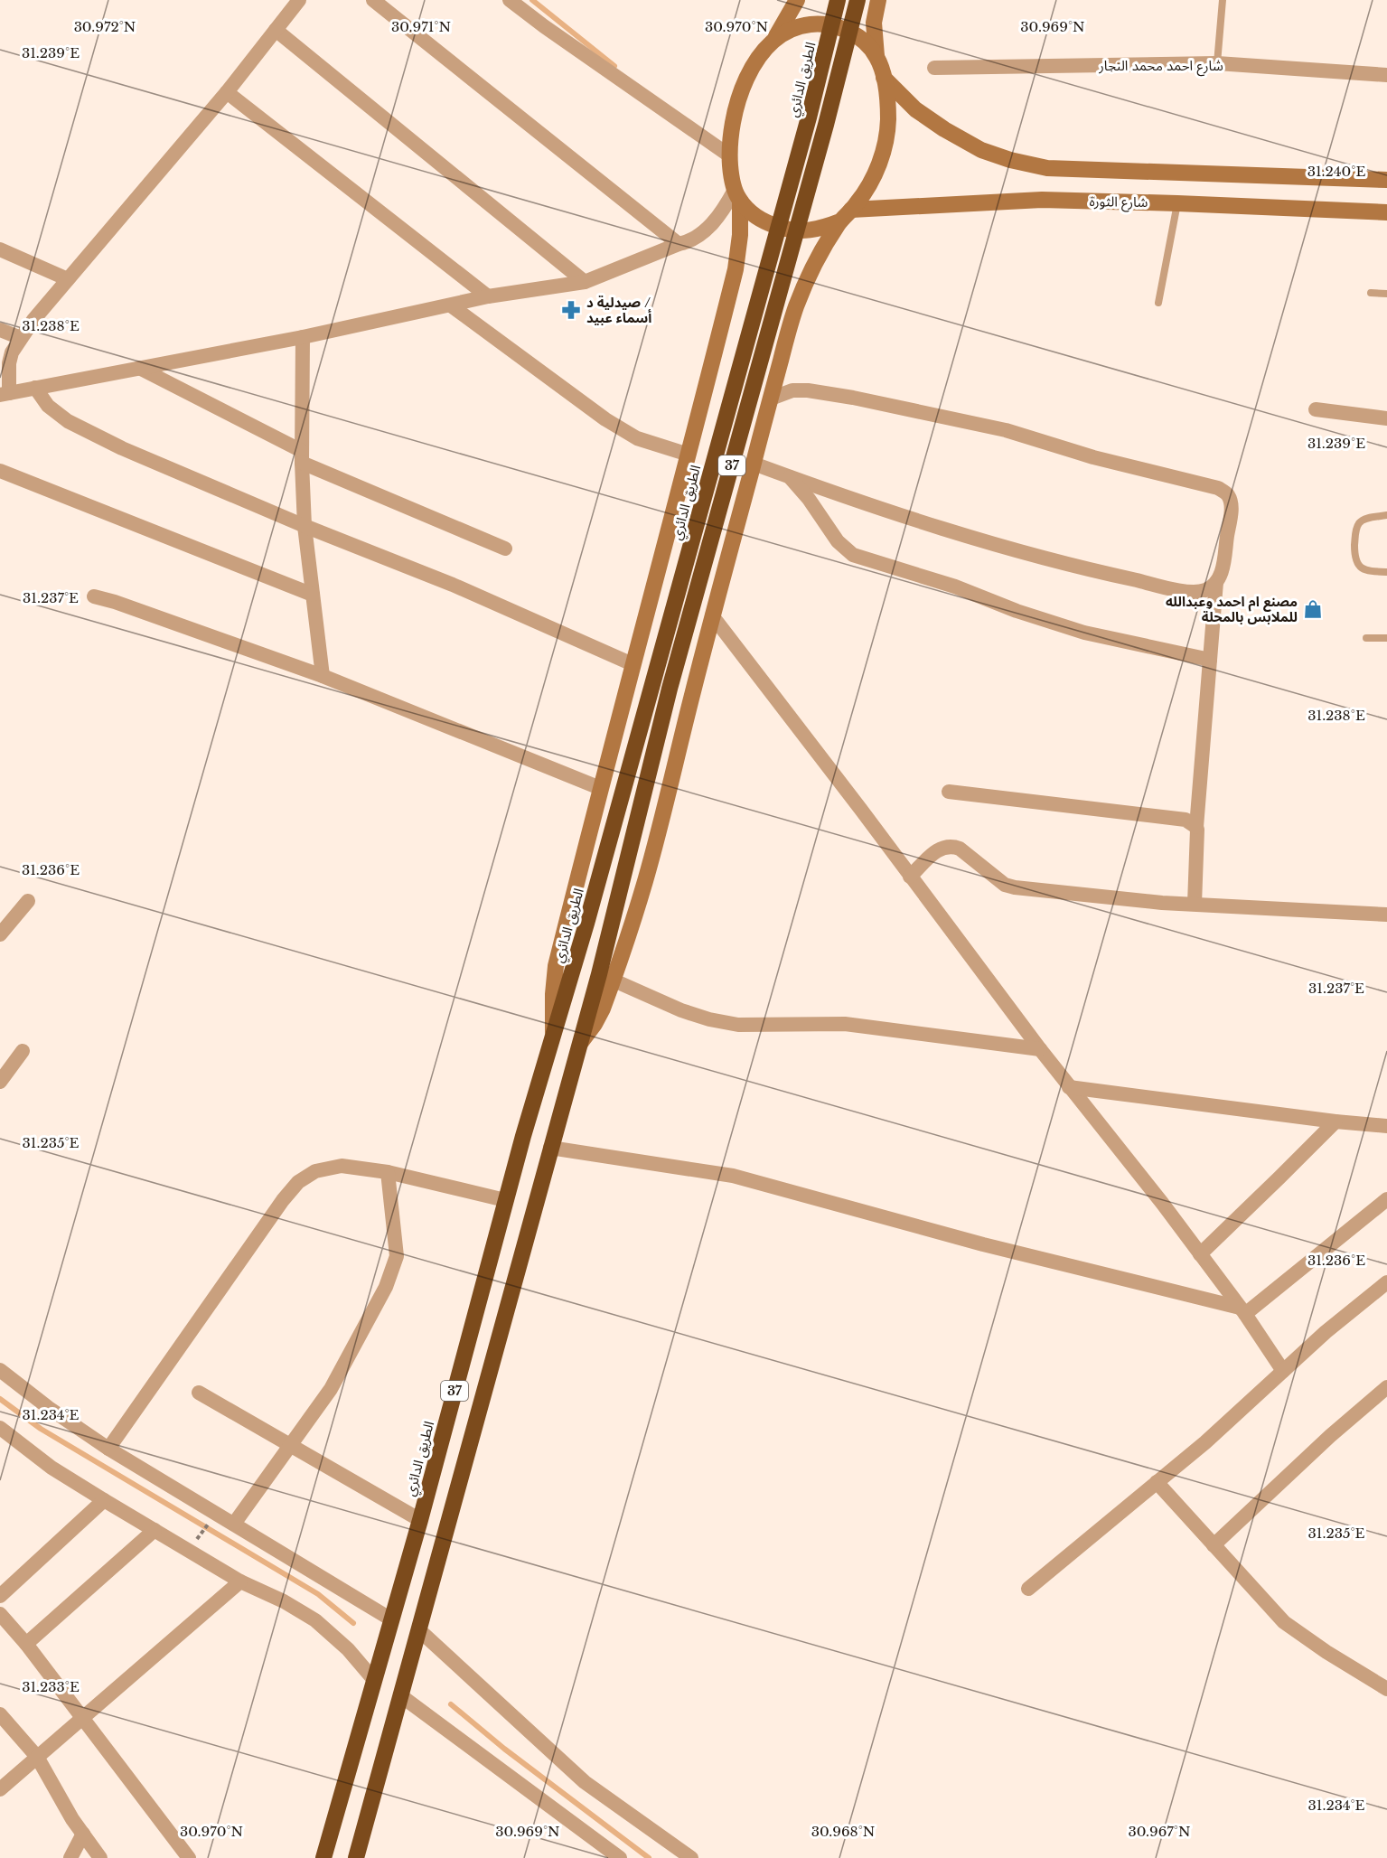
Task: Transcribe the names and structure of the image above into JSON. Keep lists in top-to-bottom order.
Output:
{
  "streets": {
    "highway": ["الطريق الدائري", "37"],
    "street": ["شارع احمد محمد النجار", "شارع الثورة"]
  },
  "places": {
    "pharmacy": ["صيدلية د / أسماء عبيد"],
    "shop": ["مصنع ام احمد وعبدالله للملابس بالمحلة"]
  },
  "coordinates": [
    "30.972°N",
    "30.971°N",
    "30.970°N",
    "30.969°N",
    "31.239°E",
    "31.240°E",
    "31.238°E",
    "31.237°E",
    "31.236°E",
    "31.235°E",
    "31.234°E",
    "31.233°E",
    "30.968°N",
    "30.967°N"
  ]
}
